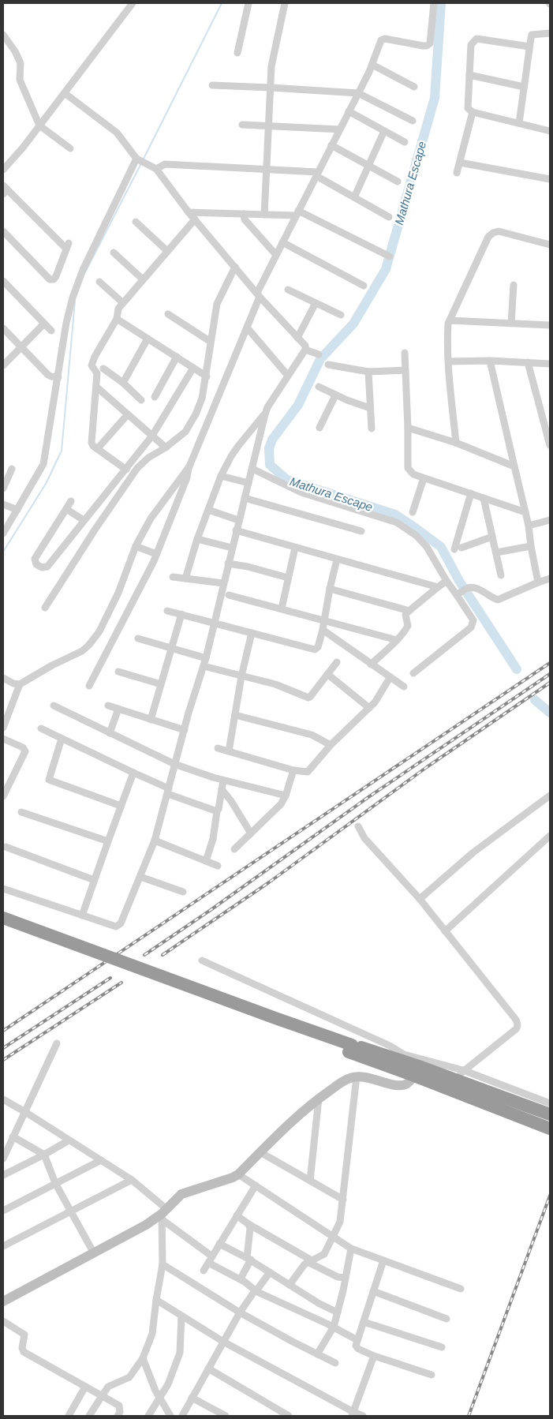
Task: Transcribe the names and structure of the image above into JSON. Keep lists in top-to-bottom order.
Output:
{
  "water": ["Mathura Escape"]
}
